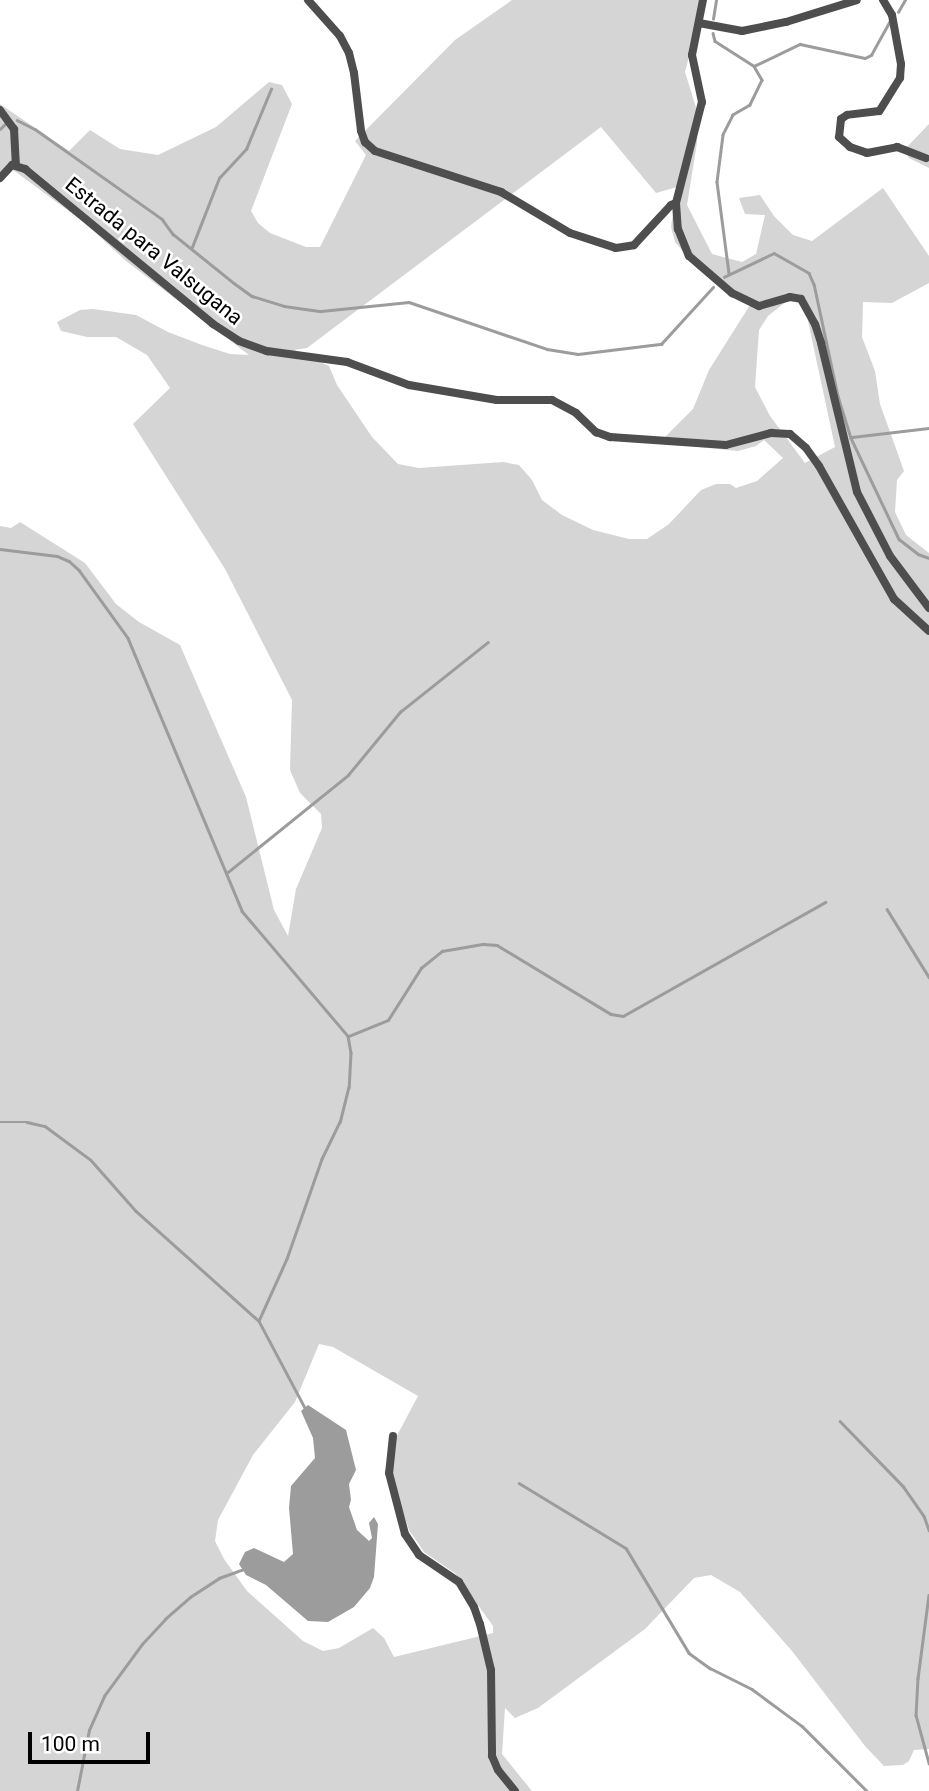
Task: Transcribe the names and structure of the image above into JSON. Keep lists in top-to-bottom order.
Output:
{
  "streets": {
    "street": ["Estrada para Valsugana"]
  },
  "scale_bar": "100 m"
}
